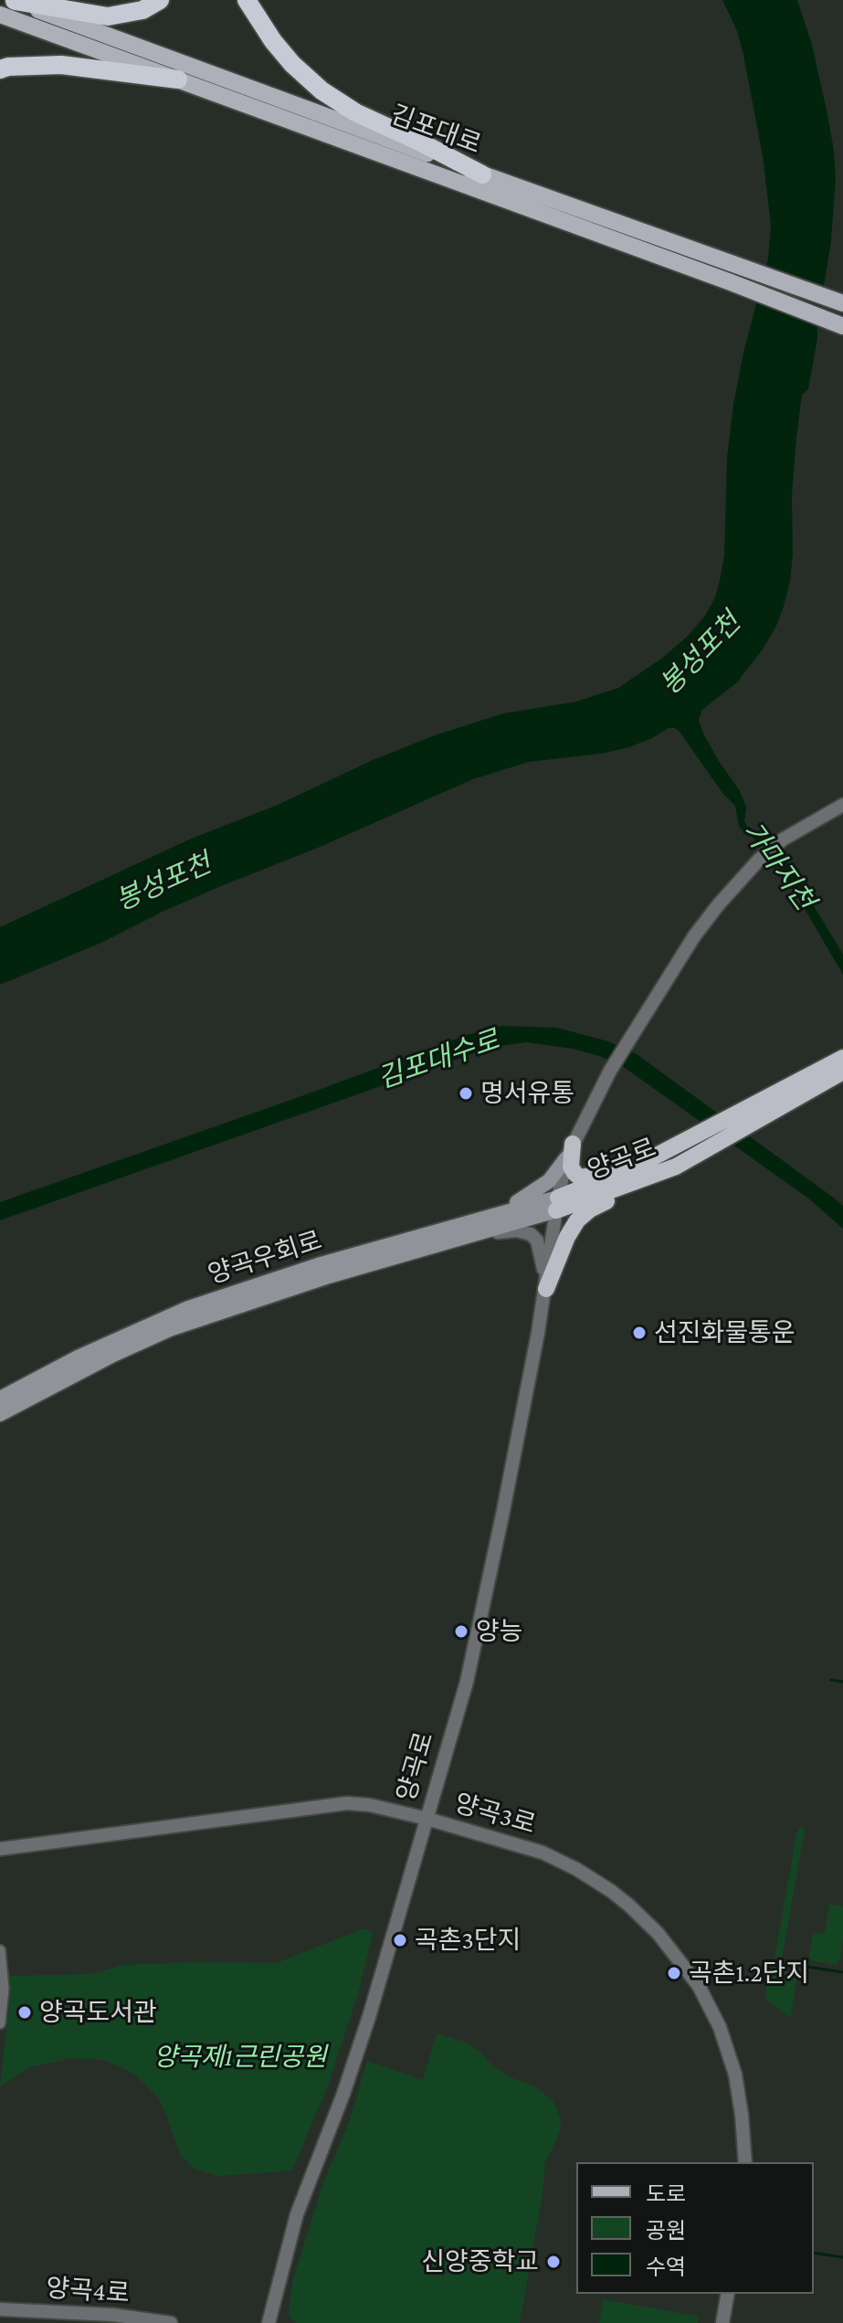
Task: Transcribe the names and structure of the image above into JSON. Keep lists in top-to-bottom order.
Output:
{
  "streets": {
    "highway": ["양곡로"],
    "main road": ["김포대로", "양곡우회로"],
    "street": ["양곡3로", "양곡4로"]
  },
  "crossings": [
    ["양곡로", "양곡우회로"],
    ["양곡로", "양곡3로"]
  ],
  "water": ["봉성포천", "가마지천", "김포대수로"],
  "parks": ["양곡제1근린공원"],
  "places": [
    "명서유통",
    "선진화물통운",
    "양능",
    "곡촌3단지",
    "곡촌1.2단지",
    "양곡도서관",
    "신양중학교"
  ],
  "legend": ["도로", "공원", "수역"]
}
